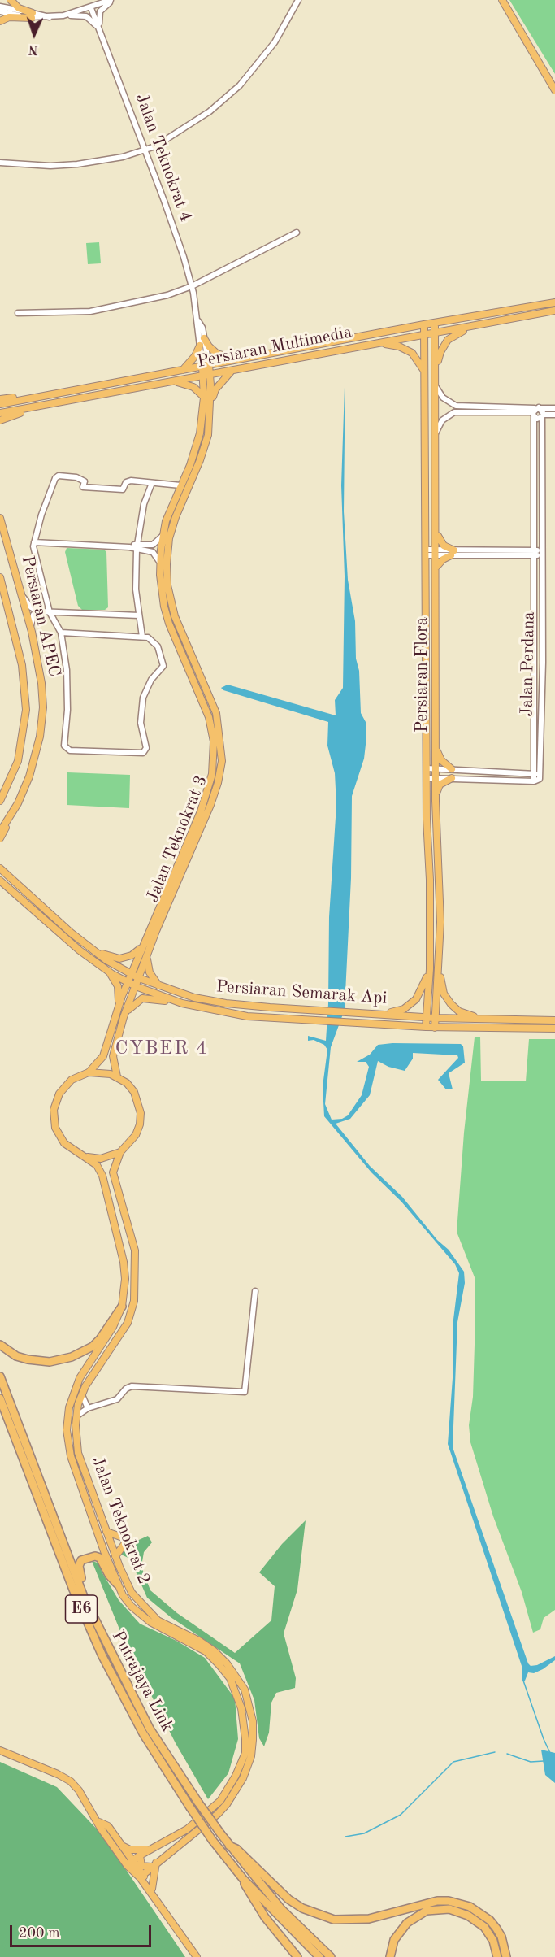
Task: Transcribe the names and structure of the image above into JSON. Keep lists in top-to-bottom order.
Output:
{
  "streets": {
    "highway": ["E6", "Putrajaya Link"],
    "main road": [
      "Persiaran Multimedia",
      "Persiaran APEC",
      "Persiaran Flora",
      "Jalan Teknokrat 3",
      "Persiaran Semarak Api",
      "Jalan Teknokrat 2"
    ],
    "street": ["Jalan Teknokrat 4", "Jalan Perdana"]
  },
  "crossings": [
    ["Jalan Teknokrat 4", "Persiaran Multimedia"],
    ["Jalan Teknokrat 4", "Jalan Teknokrat 3"],
    ["Persiaran Multimedia", "Persiaran Flora"],
    ["Persiaran Multimedia", "Jalan Teknokrat 3"],
    ["Persiaran Flora", "Persiaran Semarak Api"],
    ["Jalan Teknokrat 3", "Persiaran Semarak Api"]
  ],
  "districts": ["CYBER 4"],
  "scale_bar": "200 m",
  "north": "bottom"
}
